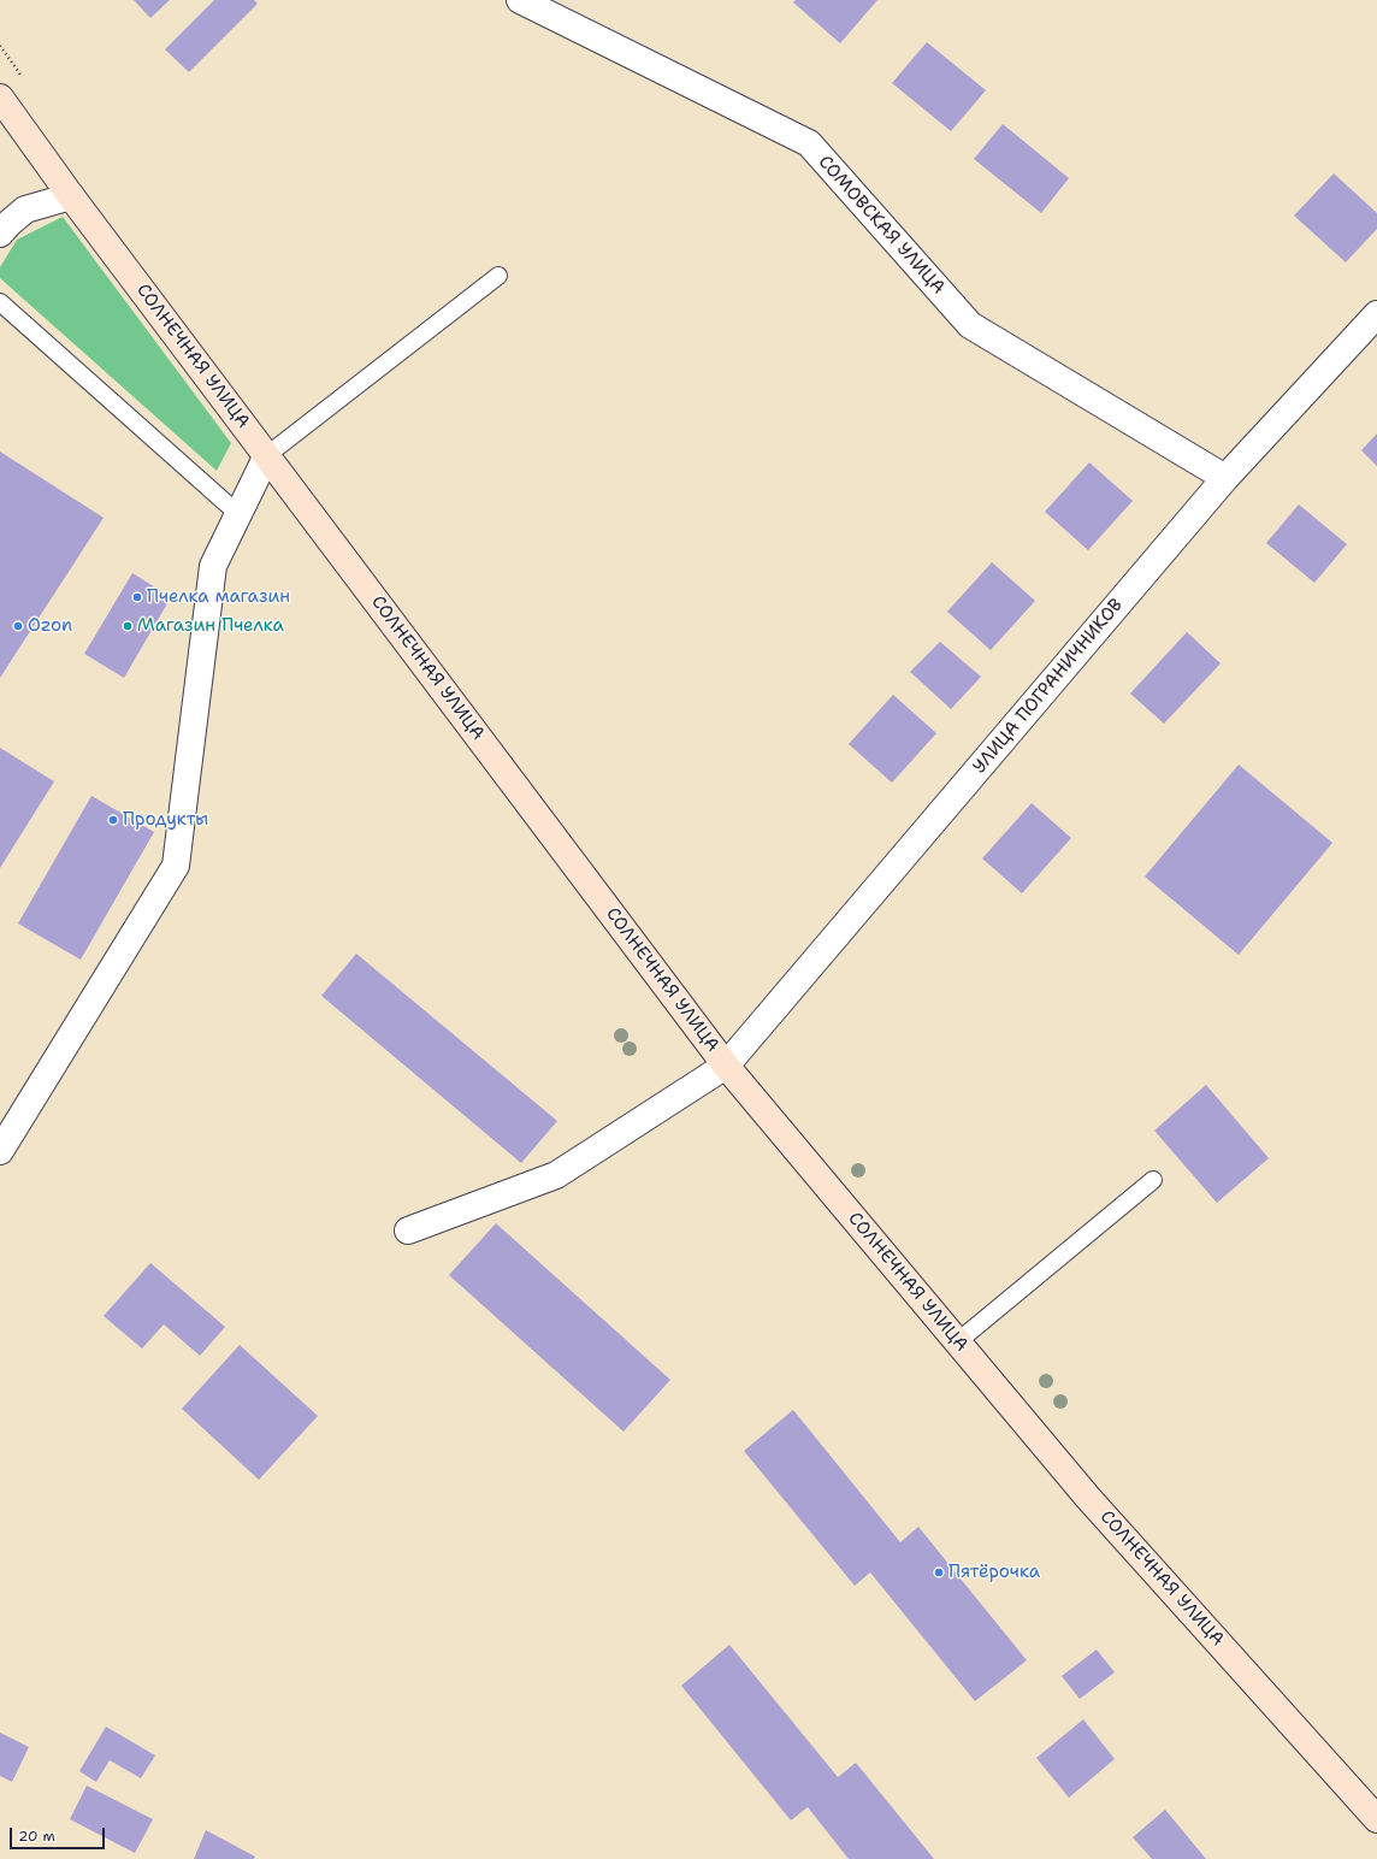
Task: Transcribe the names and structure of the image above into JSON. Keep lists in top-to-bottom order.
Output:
{
  "streets": {
    "street": ["СОМОВСКАЯ УЛИЦА", "СОЛНЕЧНАЯ УЛИЦА", "УЛИЦА ПОГРАНИЧНИКОВ"]
  },
  "crossings": [
    ["СОМОВСКАЯ УЛИЦА", "УЛИЦА ПОГРАНИЧНИКОВ"],
    ["СОЛНЕЧНАЯ УЛИЦА", "УЛИЦА ПОГРАНИЧНИКОВ"]
  ],
  "places": [
    "Пчелка магазин",
    "Ozon",
    "Магазин Пчелка",
    "Продукты",
    "Пятёрочка"
  ],
  "scale_bar": "20 m"
}
